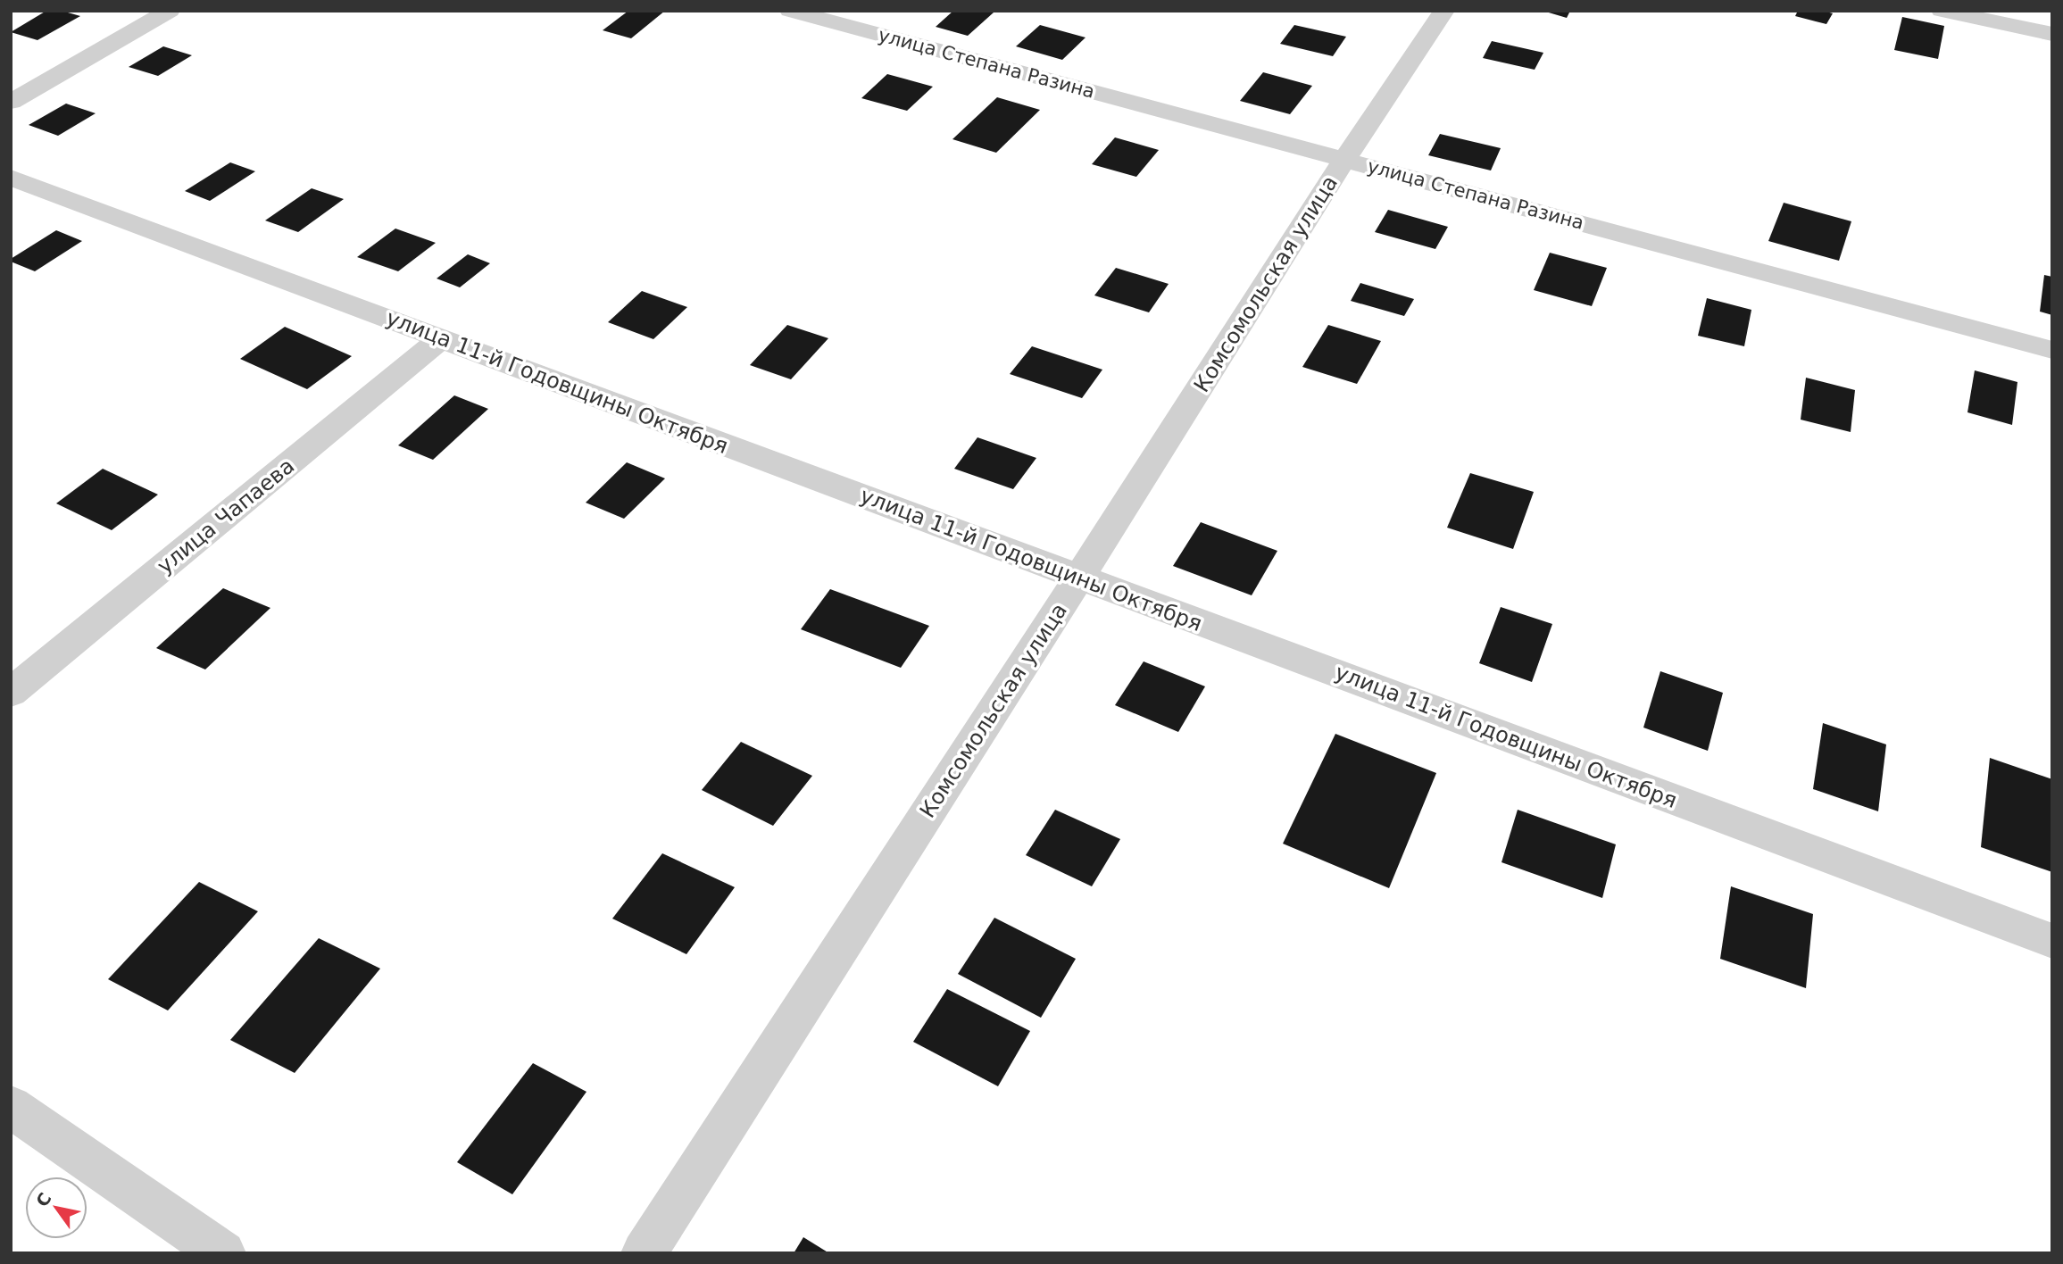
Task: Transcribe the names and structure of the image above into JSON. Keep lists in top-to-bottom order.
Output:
{
  "streets": {
    "street": [
      "улица Степана Разина",
      "Комсомольская улица",
      "улица 11-й Годовщины Октября",
      "улица Чапаева"
    ]
  },
  "crossings": [
    ["улица Степана Разина", "Комсомольская улица"],
    ["Комсомольская улица", "улица 11-й Годовщины Октября"],
    ["улица 11-й Годовщины Октября", "улица Чапаева"]
  ],
  "north": "top left"
}
